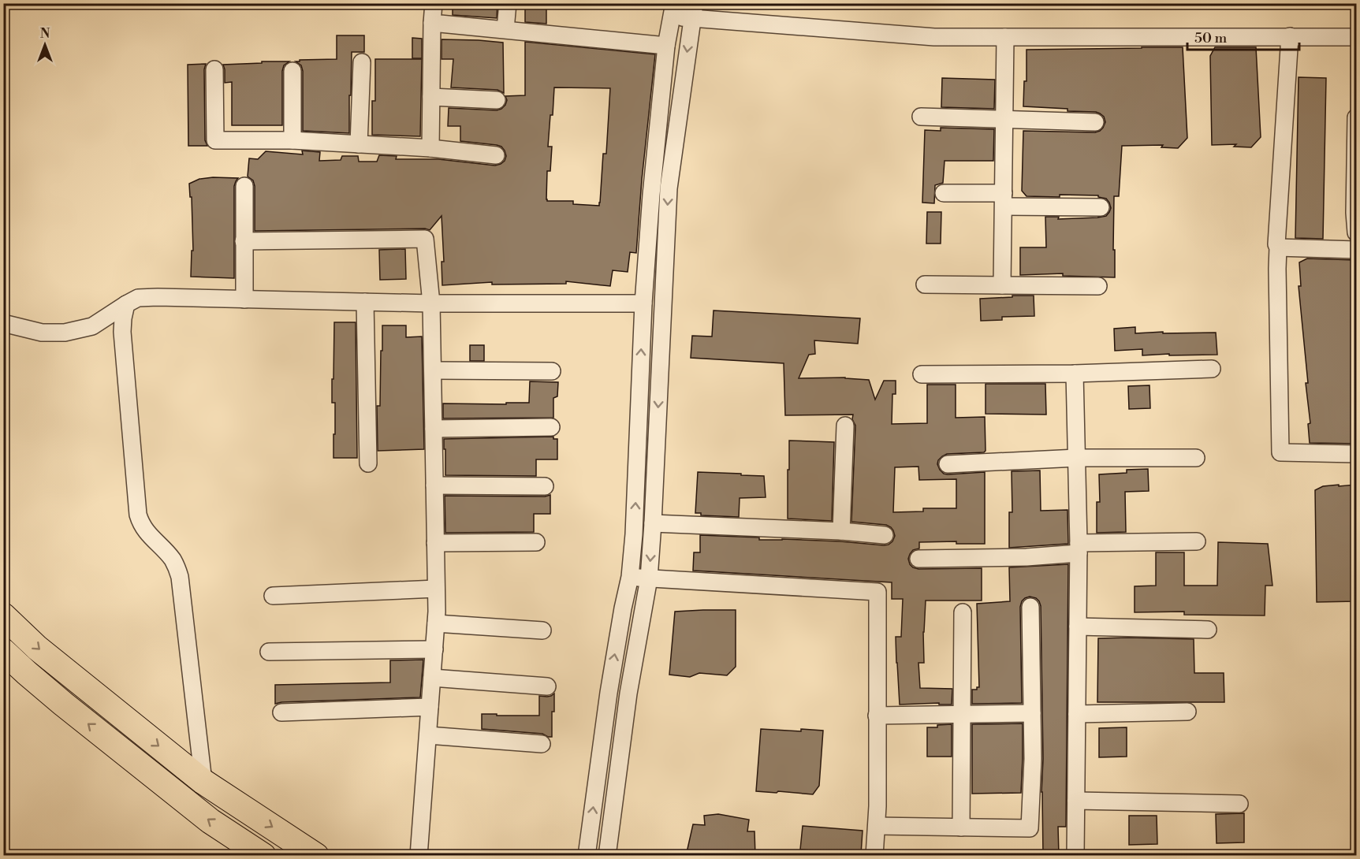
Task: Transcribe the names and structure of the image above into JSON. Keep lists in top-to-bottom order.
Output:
{
  "scale_bar": "50 m",
  "north": "top"
}
